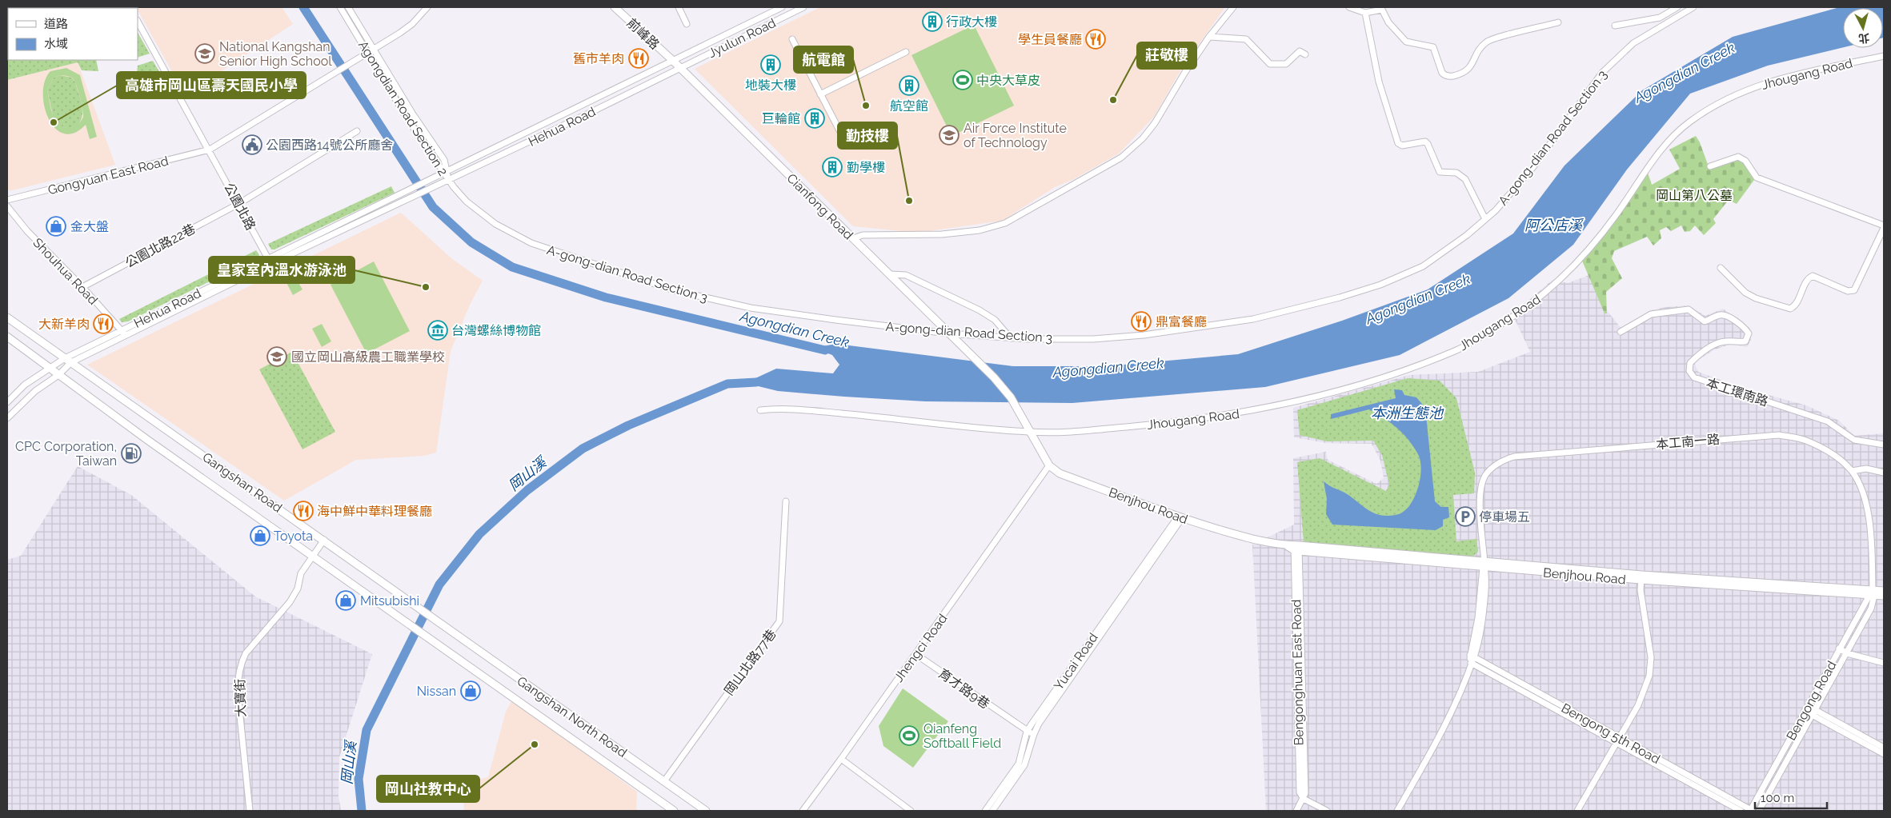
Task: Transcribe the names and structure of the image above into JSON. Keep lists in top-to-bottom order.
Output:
{
  "streets": {
    "main road": [
      "前峰路",
      "Cianfong Road",
      "Gangshan Road",
      "Benjhou Road",
      "Gangshan North Road"
    ],
    "street": [
      "Jyulun Road",
      "Jhougang Road",
      "Agongdian Road Section 2",
      "Hehua Road",
      "A-gong-dian Road Section 3",
      "Gongyuan East Road",
      "公園北路",
      "公園北路22巷",
      "Shouhua Road",
      "本工環南路",
      "本工南一路",
      "Jhengci Road",
      "Yucai Road",
      "岡山北路77巷",
      "Bengonghuan East Road",
      "育才路9巷",
      "大寶街",
      "Bengong Road",
      "Bengong 5th Road"
    ]
  },
  "crossings": [
    ["前峰路", "Jyulun Road"],
    ["前峰路", "Hehua Road"],
    ["前峰路", "Cianfong Road"],
    ["Jyulun Road", "Hehua Road"],
    ["Jyulun Road", "Cianfong Road"],
    ["Jhougang Road", "Benjhou Road"],
    ["Agongdian Road Section 2", "Hehua Road"],
    ["Agongdian Road Section 2", "A-gong-dian Road Section 3"],
    ["Agongdian Road Section 2", "Gongyuan East Road"],
    ["Hehua Road", "A-gong-dian Road Section 3"],
    ["Hehua Road", "公園北路"],
    ["Hehua Road", "Cianfong Road"],
    ["Hehua Road", "Shouhua Road"],
    ["Hehua Road", "Gangshan Road"],
    ["A-gong-dian Road Section 3", "Cianfong Road"],
    ["Gongyuan East Road", "公園北路"],
    ["公園北路", "公園北路22巷"],
    ["Cianfong Road", "Benjhou Road"],
    ["公園北路22巷", "Shouhua Road"],
    ["本工南一路", "Benjhou Road"],
    ["本工南一路", "Bengong Road"],
    ["本工南一路", "Bengong 5th Road"],
    ["Gangshan Road", "大寶街"],
    ["Gangshan Road", "Gangshan North Road"],
    ["Benjhou Road", "Jhengci Road"],
    ["Benjhou Road", "Yucai Road"],
    ["Benjhou Road", "Bengonghuan East Road"],
    ["Benjhou Road", "Bengong Road"],
    ["Jhengci Road", "育才路9巷"],
    ["Yucai Road", "育才路9巷"],
    ["岡山北路77巷", "Gangshan North Road"],
    ["Bengong Road", "Bengong 5th Road"]
  ],
  "water": [
    "Agongdian Creek",
    "阿公店溪",
    "本洲生態池",
    "岡山溪"
  ],
  "parks": ["岡山第八公墓"],
  "places": {
    "building": [
      "行政大樓",
      "地裝大樓",
      "航空館",
      "巨輪館",
      "勤學樓"
    ],
    "restaurant": [
      "學生員餐廳",
      "舊市羊肉",
      "鼎富餐廳",
      "大新羊肉",
      "海中鮮中華料理餐廳"
    ],
    "school or university": ["National Kangshan Senior High School", "Air Force Institute of Technology", "國立岡山高級農工職業學校"],
    "sports": ["中央大草皮", "Qianfeng Softball Field"],
    "other": [
      "莊敬樓",
      "航電館",
      "高雄市岡山區壽天國民小學",
      "勤技樓",
      "皇家室內溫水游泳池",
      "岡山社教中心"
    ],
    "public building": ["公園西路14號公所廳舍"],
    "shop": [
      "金大盤",
      "Toyota",
      "Mitsubishi",
      "Nissan"
    ],
    "museum": ["台灣螺絲博物館"],
    "fuel station": ["CPC Corporation, Taiwan"],
    "parking": ["停車場五"]
  },
  "legend": ["道路", "水域"],
  "scale_bar": "100 m",
  "north": "bottom"
}
